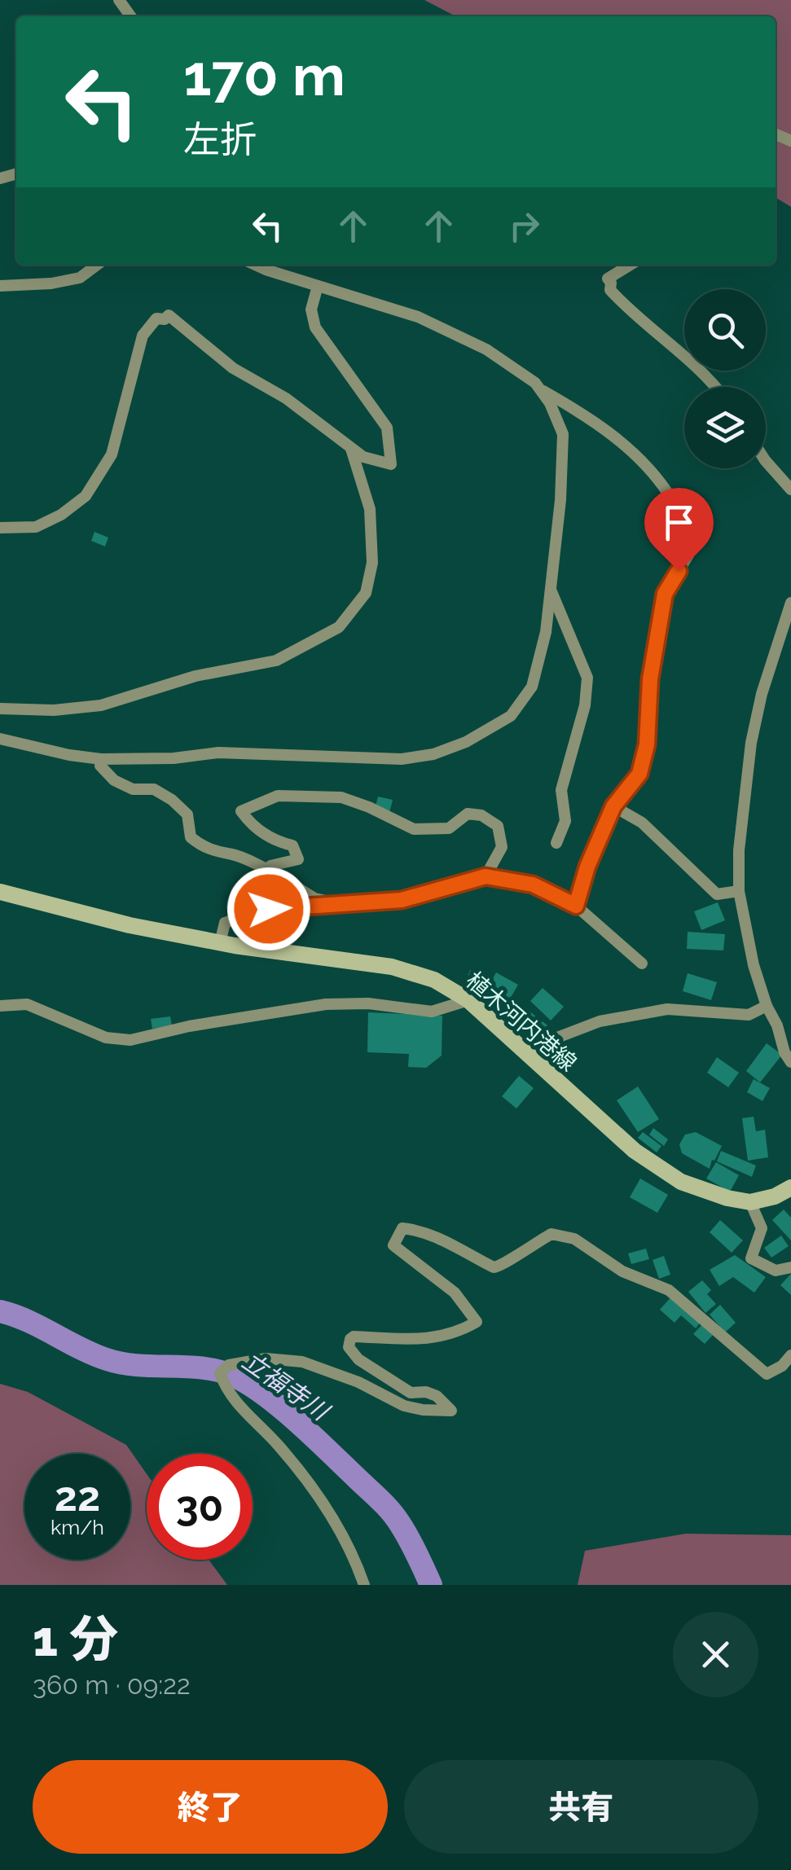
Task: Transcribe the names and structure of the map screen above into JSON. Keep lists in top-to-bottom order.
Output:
{
  "streets": {
    "main road": ["植木河内港線"]
  },
  "water": ["立福寺川"],
  "page": {
    "turn": ["170 m", "左折"],
    "speed": "22 km/h",
    "limit": "30",
    "heading": ["1 分", "360 m · 09:22"],
    "buttons": ["終了", "共有"]
  }
}
